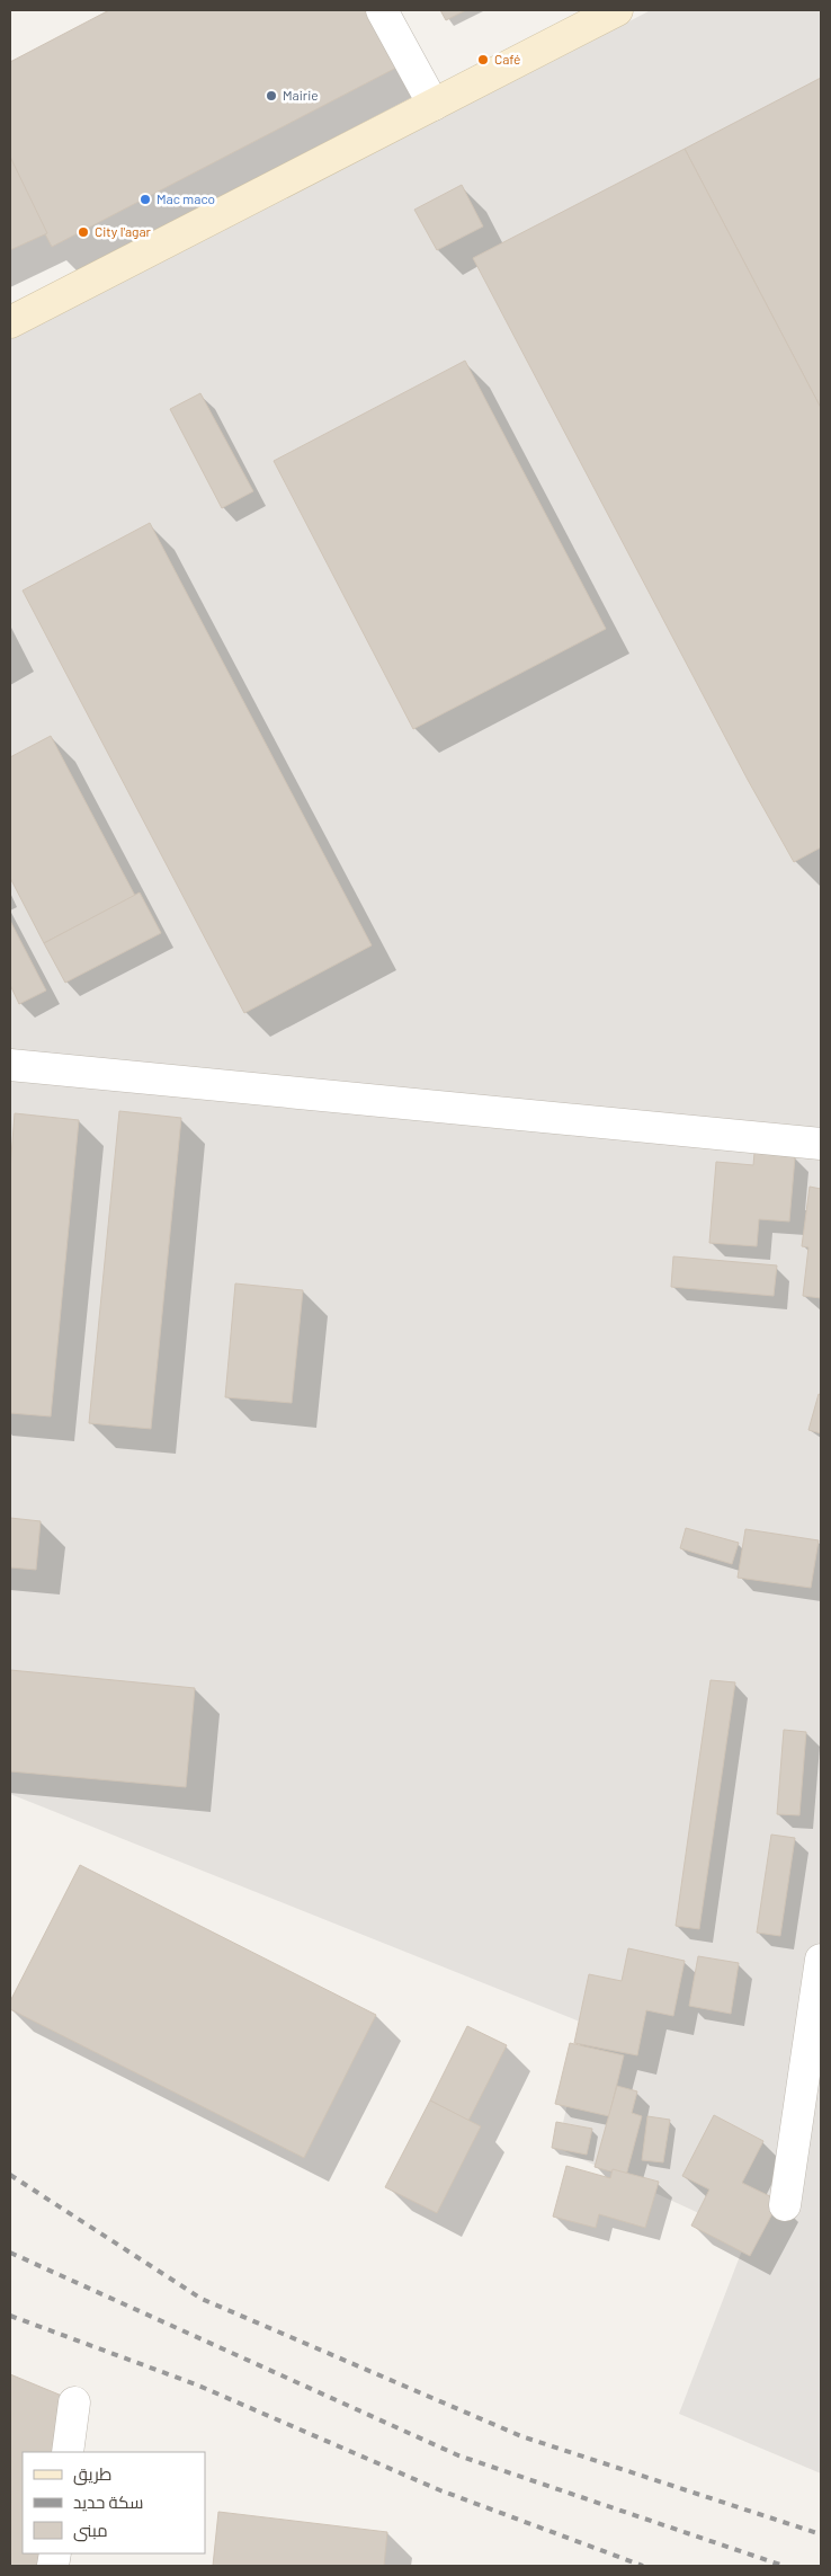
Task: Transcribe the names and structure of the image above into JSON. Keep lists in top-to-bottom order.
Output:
{
  "places": [
    "Café",
    "Mairie",
    "Mac maco",
    "City l'agar"
  ],
  "legend": ["طريق", "سكة حديد", "مبنى"]
}
